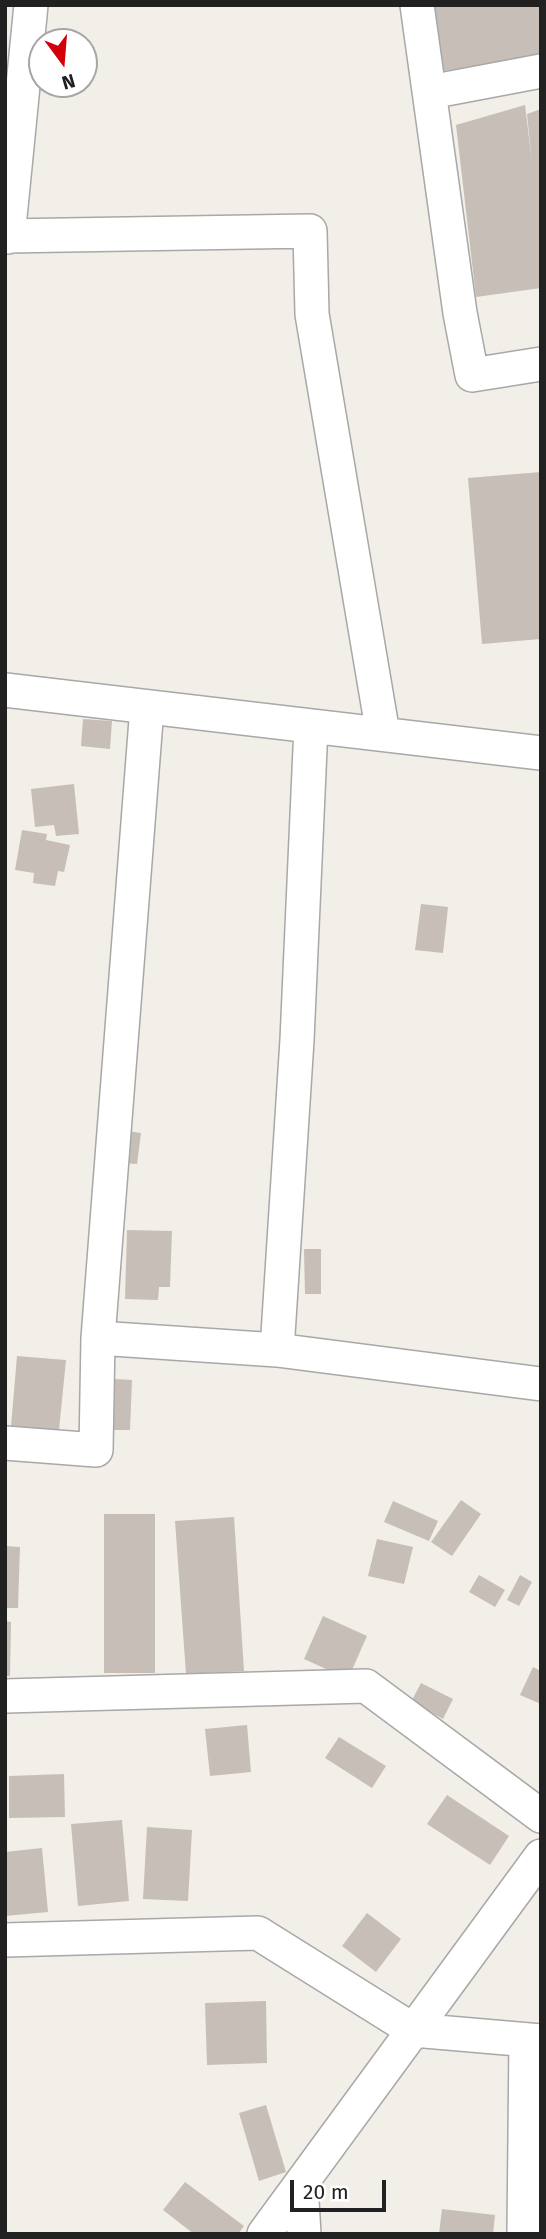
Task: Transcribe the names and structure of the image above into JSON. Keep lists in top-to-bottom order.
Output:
{
  "scale_bar": "20 m",
  "north": "bottom"
}
